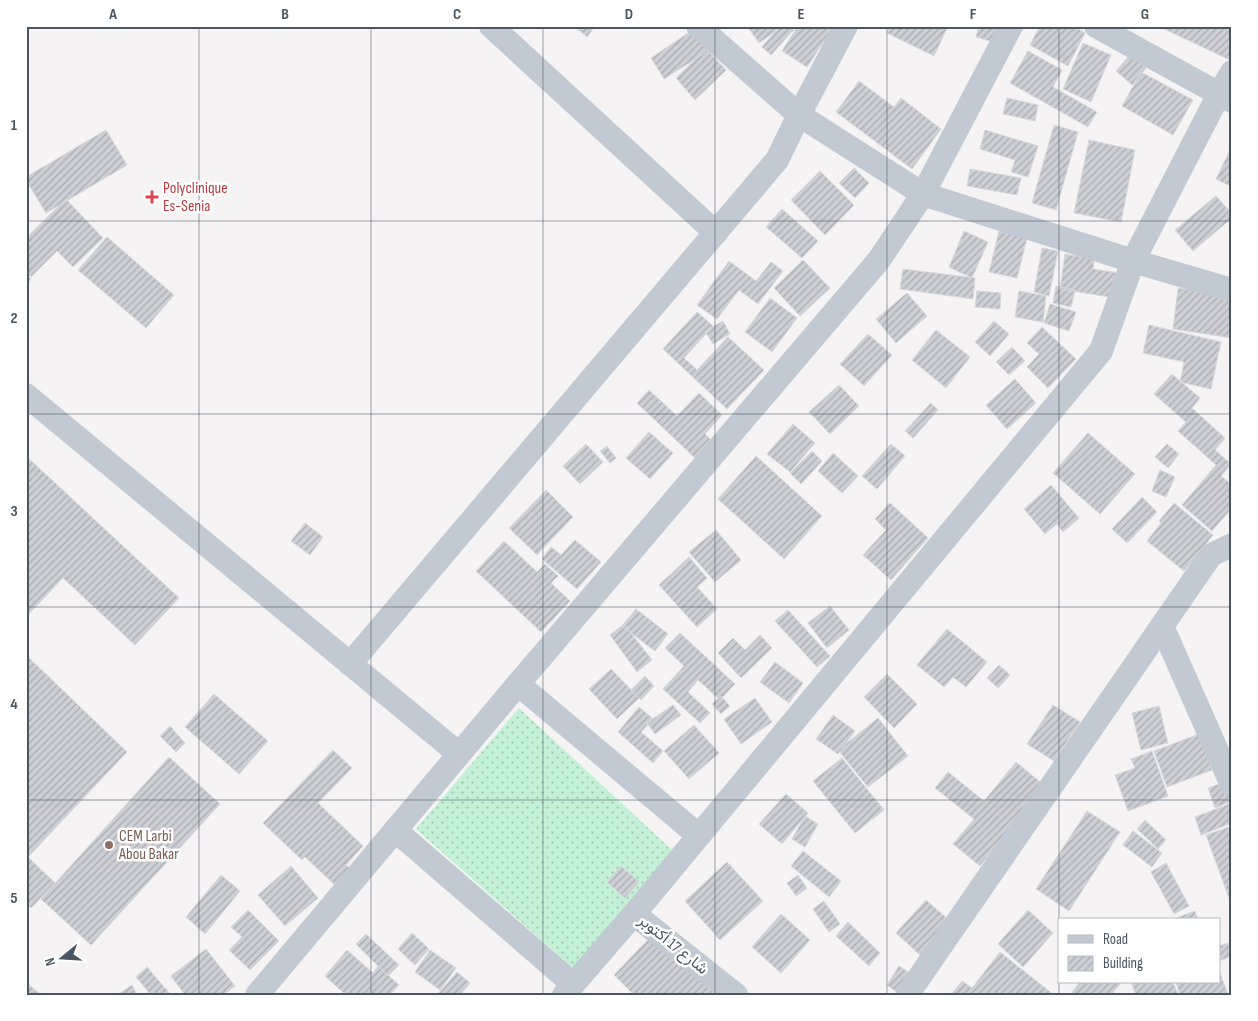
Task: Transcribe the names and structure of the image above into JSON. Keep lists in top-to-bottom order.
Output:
{
  "streets": {
    "street": ["شارع 17 أكتوبر"]
  },
  "places": {
    "health": ["Polyclinique Es-Senia"],
    "other": ["CEM Larbi Abou Bakar"]
  },
  "legend": ["Road", "Building"],
  "north": "left",
  "grid": {
    "columns": [
      "A",
      "B",
      "C",
      "D",
      "E",
      "F",
      "G"
    ],
    "rows": [
      "1",
      "2",
      "3",
      "4",
      "5"
    ]
  }
}
